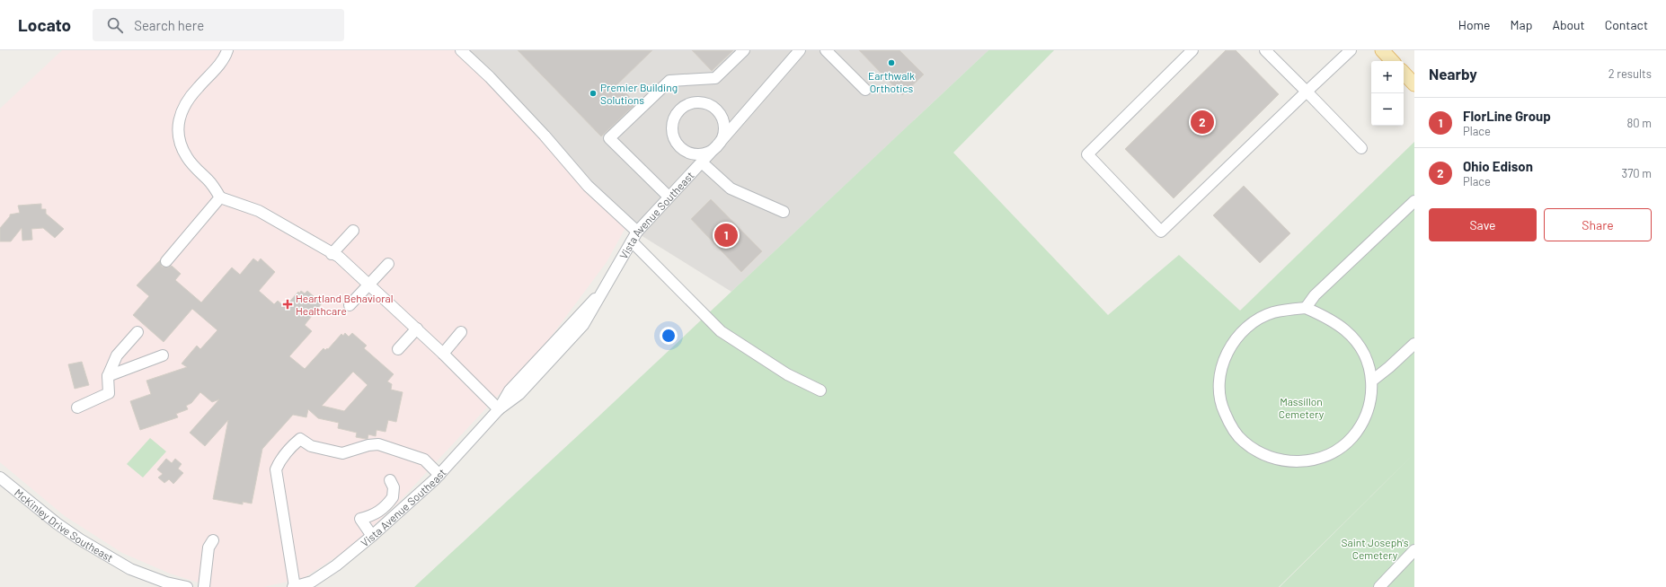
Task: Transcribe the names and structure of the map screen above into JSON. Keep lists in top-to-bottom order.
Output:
{
  "streets": {
    "street": ["Vista Avenue Southeast", "McKinley Drive Southeast"]
  },
  "parks": ["Massillon Cemetery", "Saint Joseph's Cemetery"],
  "places": {
    "other": ["Earthwalk Orthotics", "Premier Building Solutions"],
    "health": ["Heartland Behavioral Healthcare"]
  },
  "page": {
    "header": "Locato",
    "search": "Search here",
    "nav": [
      "Home",
      "Map",
      "About",
      "Contact"
    ],
    "heading": ["Nearby", "2 results"],
    "map_buttons": ["+", "−"],
    "list": [
      {
        "mark": "1",
        "name": "FlorLine Group",
        "note": "Place",
        "value": "80 m"
      },
      {
        "mark": "2",
        "name": "Ohio Edison",
        "note": "Place",
        "value": "370 m"
      }
    ],
    "pins": ["2", "1"],
    "buttons": ["Save", "Share"]
  }
}
